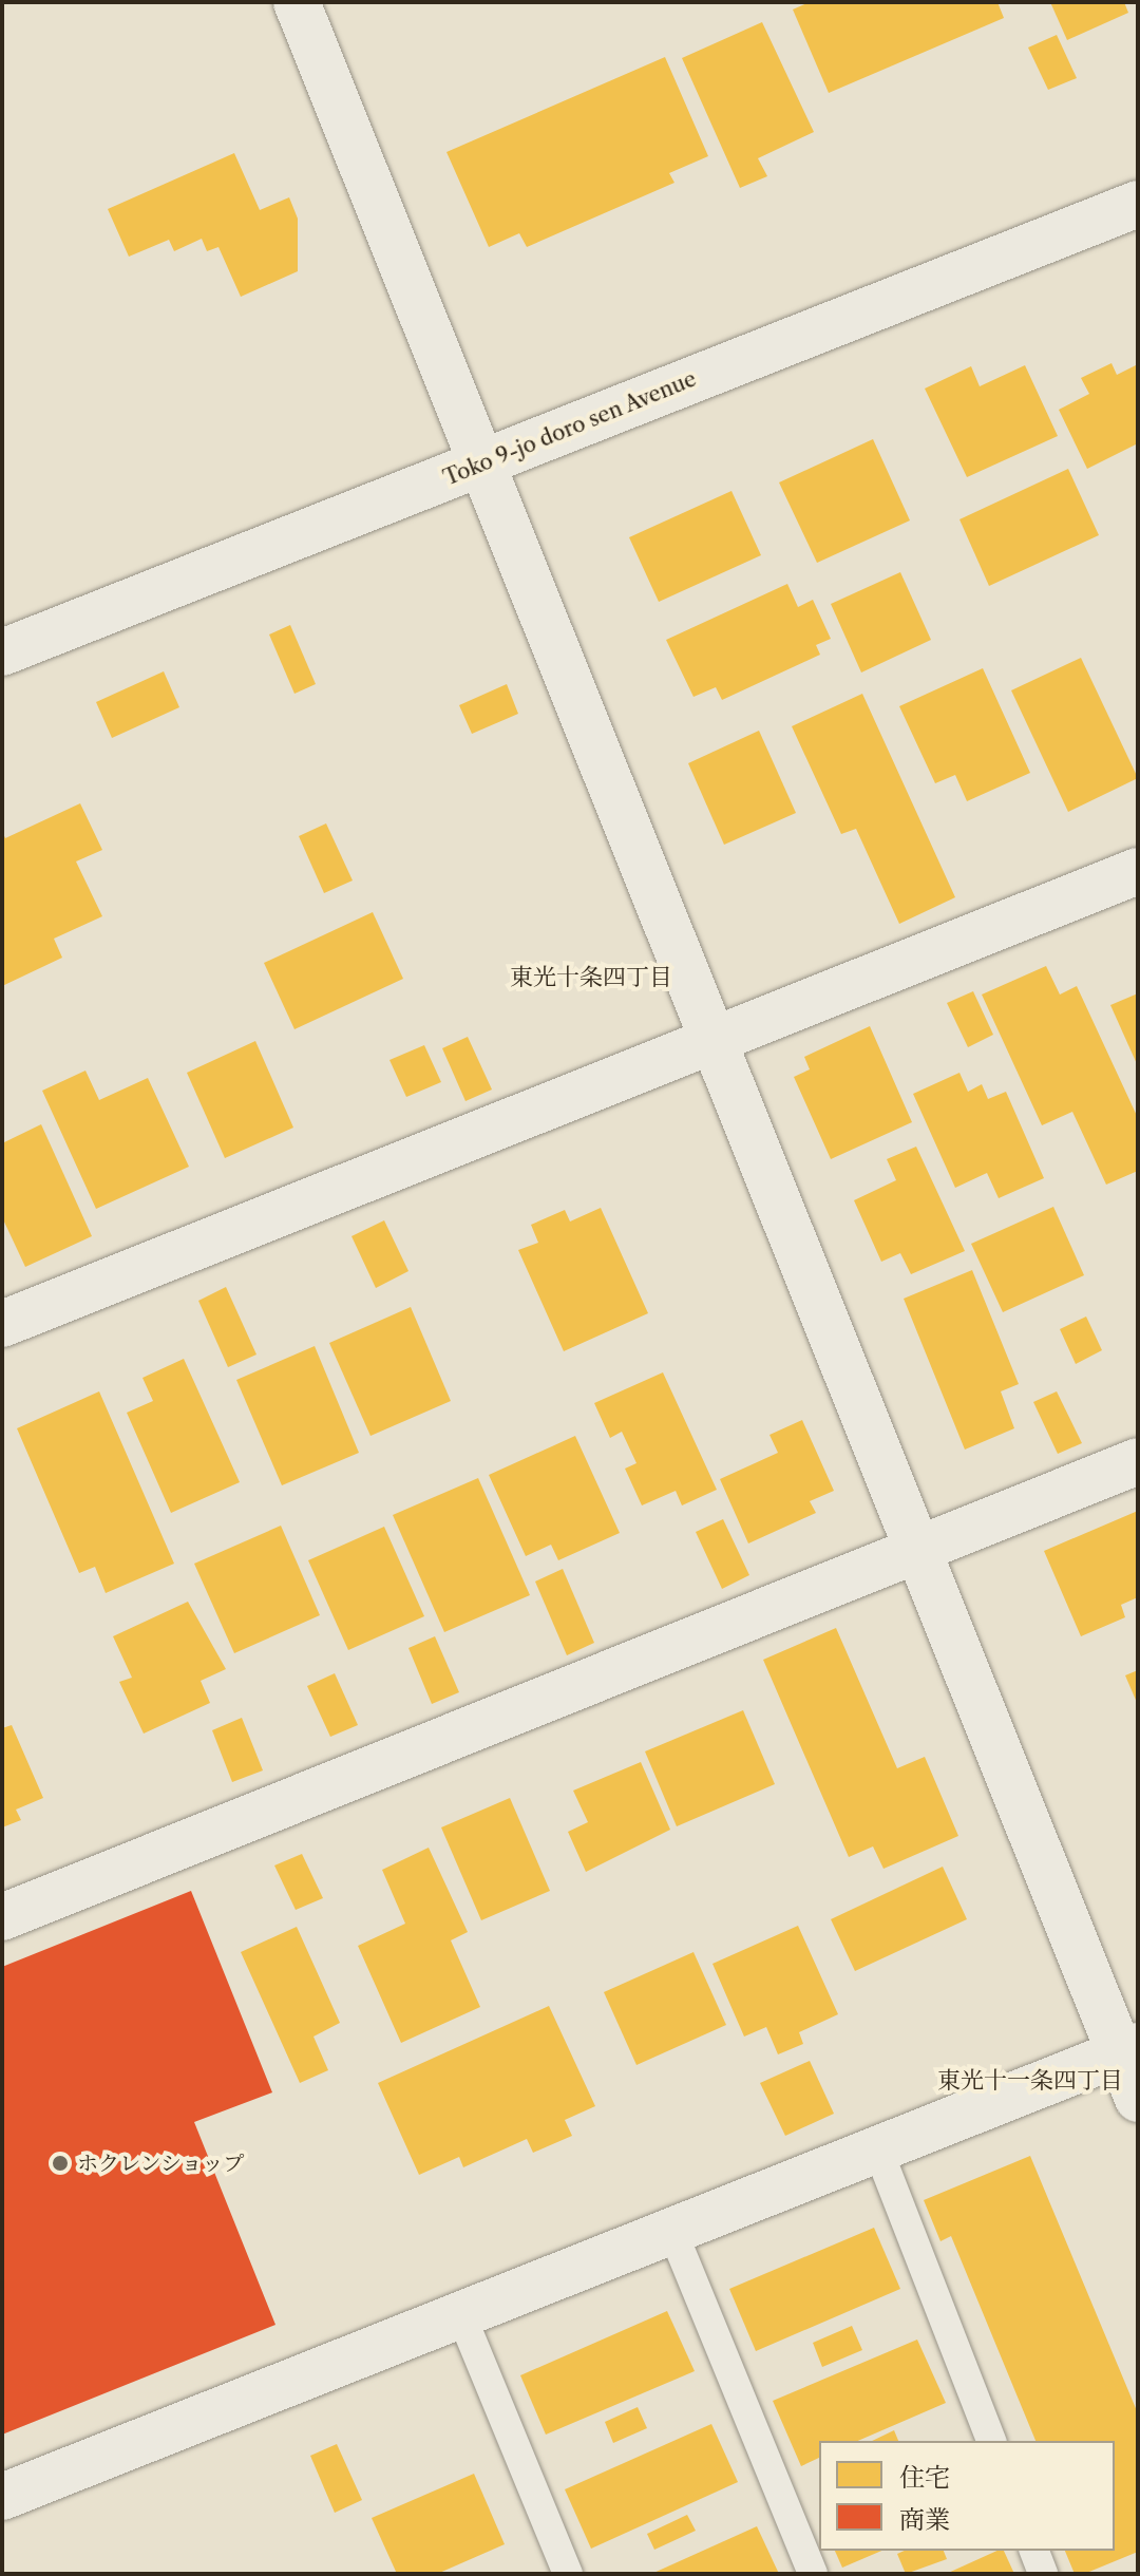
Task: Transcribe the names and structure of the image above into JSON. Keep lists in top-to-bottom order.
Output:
{
  "streets": {
    "street": ["Toko 9-jo doro sen Avenue"]
  },
  "districts": ["東光十条四丁目", "東光十一条四丁目"],
  "places": ["ホクレンショップ"],
  "legend": ["住宅", "商業"]
}
